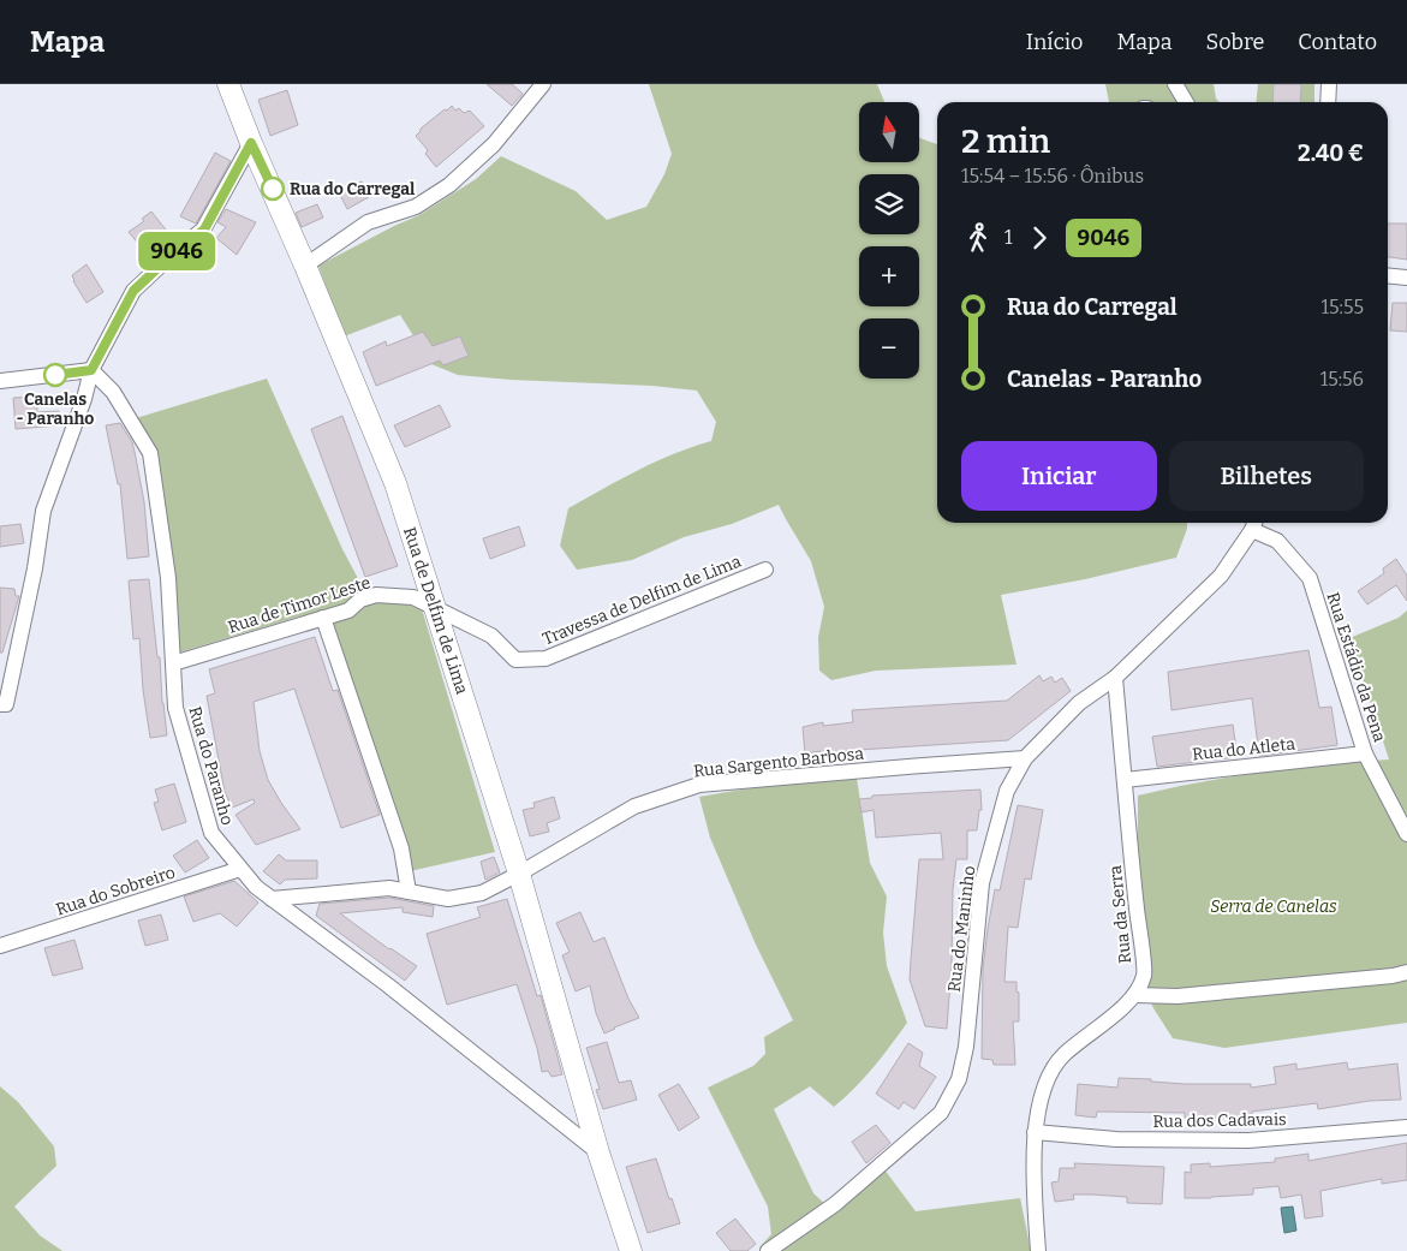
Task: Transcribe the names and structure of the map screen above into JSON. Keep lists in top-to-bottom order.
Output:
{
  "streets": {
    "main road": ["Rua de Delfim de Lima"],
    "street": [
      "Travessa de Delfim de Lima",
      "Rua de Timor Leste",
      "Rua Estádio da Pena",
      "Rua do Atleta",
      "Rua Sargento Barbosa",
      "Rua do Paranho",
      "Rua do Sobreiro",
      "Rua da Serra",
      "Rua do Maninho",
      "Rua dos Cadavais"
    ]
  },
  "crossings": [
    ["Travessa de Delfim de Lima", "Rua de Timor Leste"],
    ["Travessa de Delfim de Lima", "Rua de Delfim de Lima"],
    ["Rua de Timor Leste", "Rua de Delfim de Lima"],
    ["Rua de Timor Leste", "Rua do Paranho"],
    ["Rua de Delfim de Lima", "Rua Sargento Barbosa"],
    ["Rua de Delfim de Lima", "Rua do Paranho"],
    ["Rua Estádio da Pena", "Rua do Atleta"],
    ["Rua Estádio da Pena", "Rua do Maninho"],
    ["Rua do Atleta", "Rua da Serra"],
    ["Rua Sargento Barbosa", "Rua do Paranho"],
    ["Rua Sargento Barbosa", "Rua do Maninho"],
    ["Rua do Paranho", "Rua do Sobreiro"],
    ["Rua da Serra", "Rua do Maninho"]
  ],
  "parks": ["Serra de Canelas"],
  "places": ["Rua do Carregal", "Canelas - Paranho"],
  "lines": ["bus line 9046"],
  "north": "top",
  "page": {
    "header": "Mapa",
    "nav": [
      "Início",
      "Mapa",
      "Sobre",
      "Contato"
    ],
    "on_map": "9046",
    "map_buttons": ["+", "−"],
    "heading": ["2 min", "15:54 – 15:56 · Ônibus", "2.40 €"],
    "legs": ["1", "9046"],
    "list": [
      {
        "name": "Rua do Carregal",
        "value": "15:55"
      },
      {
        "name": "Canelas - Paranho",
        "value": "15:56"
      }
    ],
    "buttons": ["Iniciar", "Bilhetes"]
  }
}
